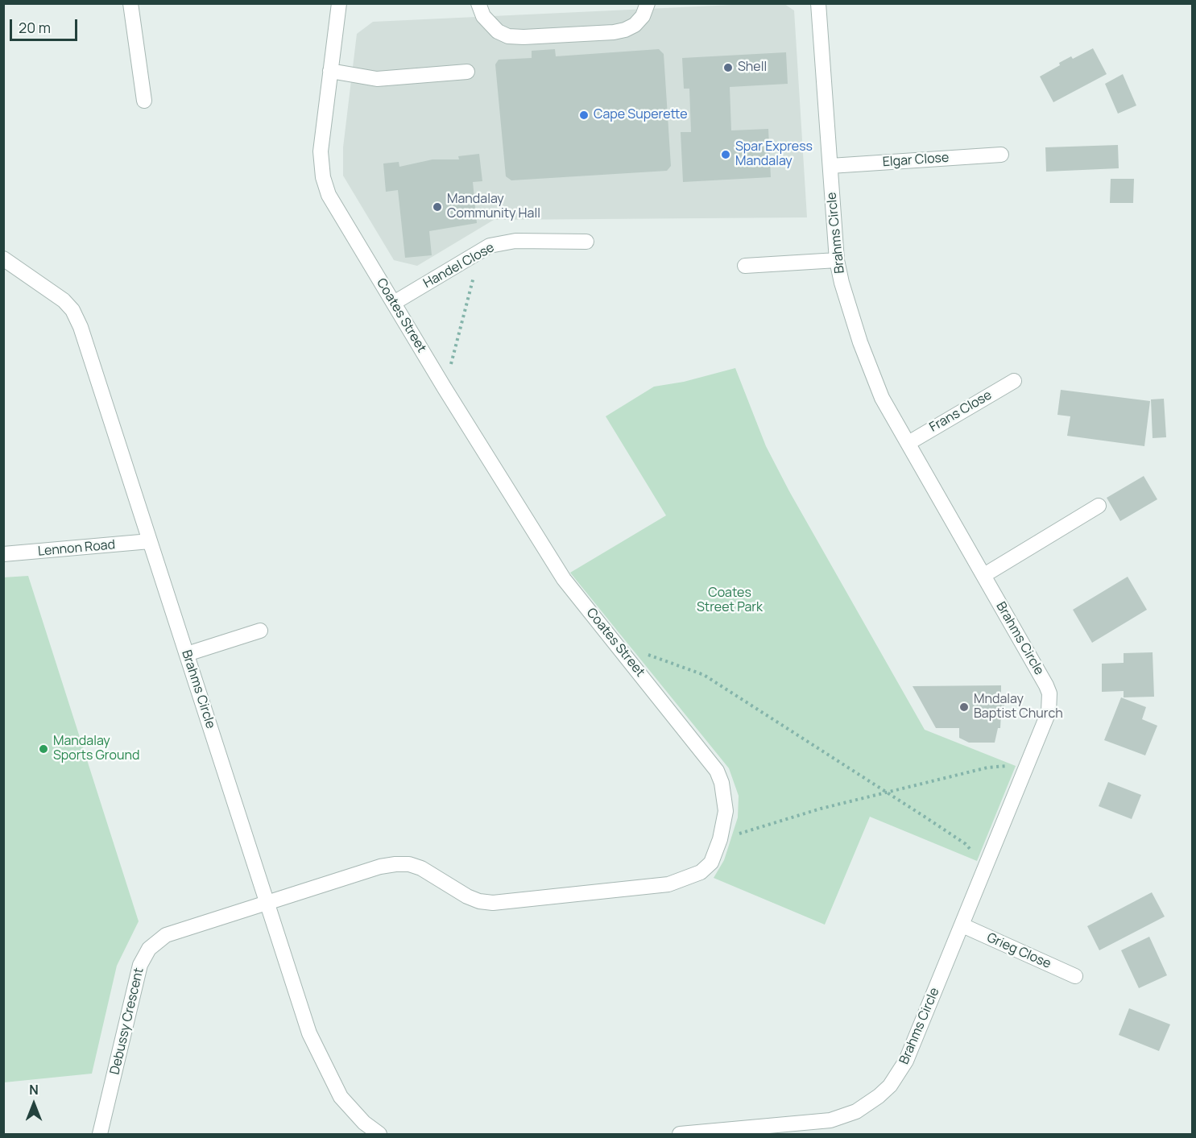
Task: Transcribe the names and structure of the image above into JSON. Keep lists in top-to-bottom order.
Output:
{
  "streets": {
    "street": [
      "Elgar Close",
      "Brahms Circle",
      "Handel Close",
      "Coates Street",
      "Frans Close",
      "Lennon Road",
      "Grieg Close",
      "Debussy Crescent"
    ]
  },
  "crossings": [
    ["Elgar Close", "Brahms Circle"],
    ["Brahms Circle", "Coates Street"],
    ["Brahms Circle", "Frans Close"],
    ["Brahms Circle", "Lennon Road"],
    ["Brahms Circle", "Grieg Close"],
    ["Brahms Circle", "Debussy Crescent"],
    ["Handel Close", "Coates Street"],
    ["Coates Street", "Debussy Crescent"]
  ],
  "parks": ["Coates Street Park"],
  "places": [
    "Shell",
    "Cape Superette",
    "Spar Express Mandalay",
    "Mandalay Community Hall",
    "Mndalay Baptist Church",
    "Mandalay Sports Ground"
  ],
  "scale_bar": "20 m",
  "north": "top"
}
